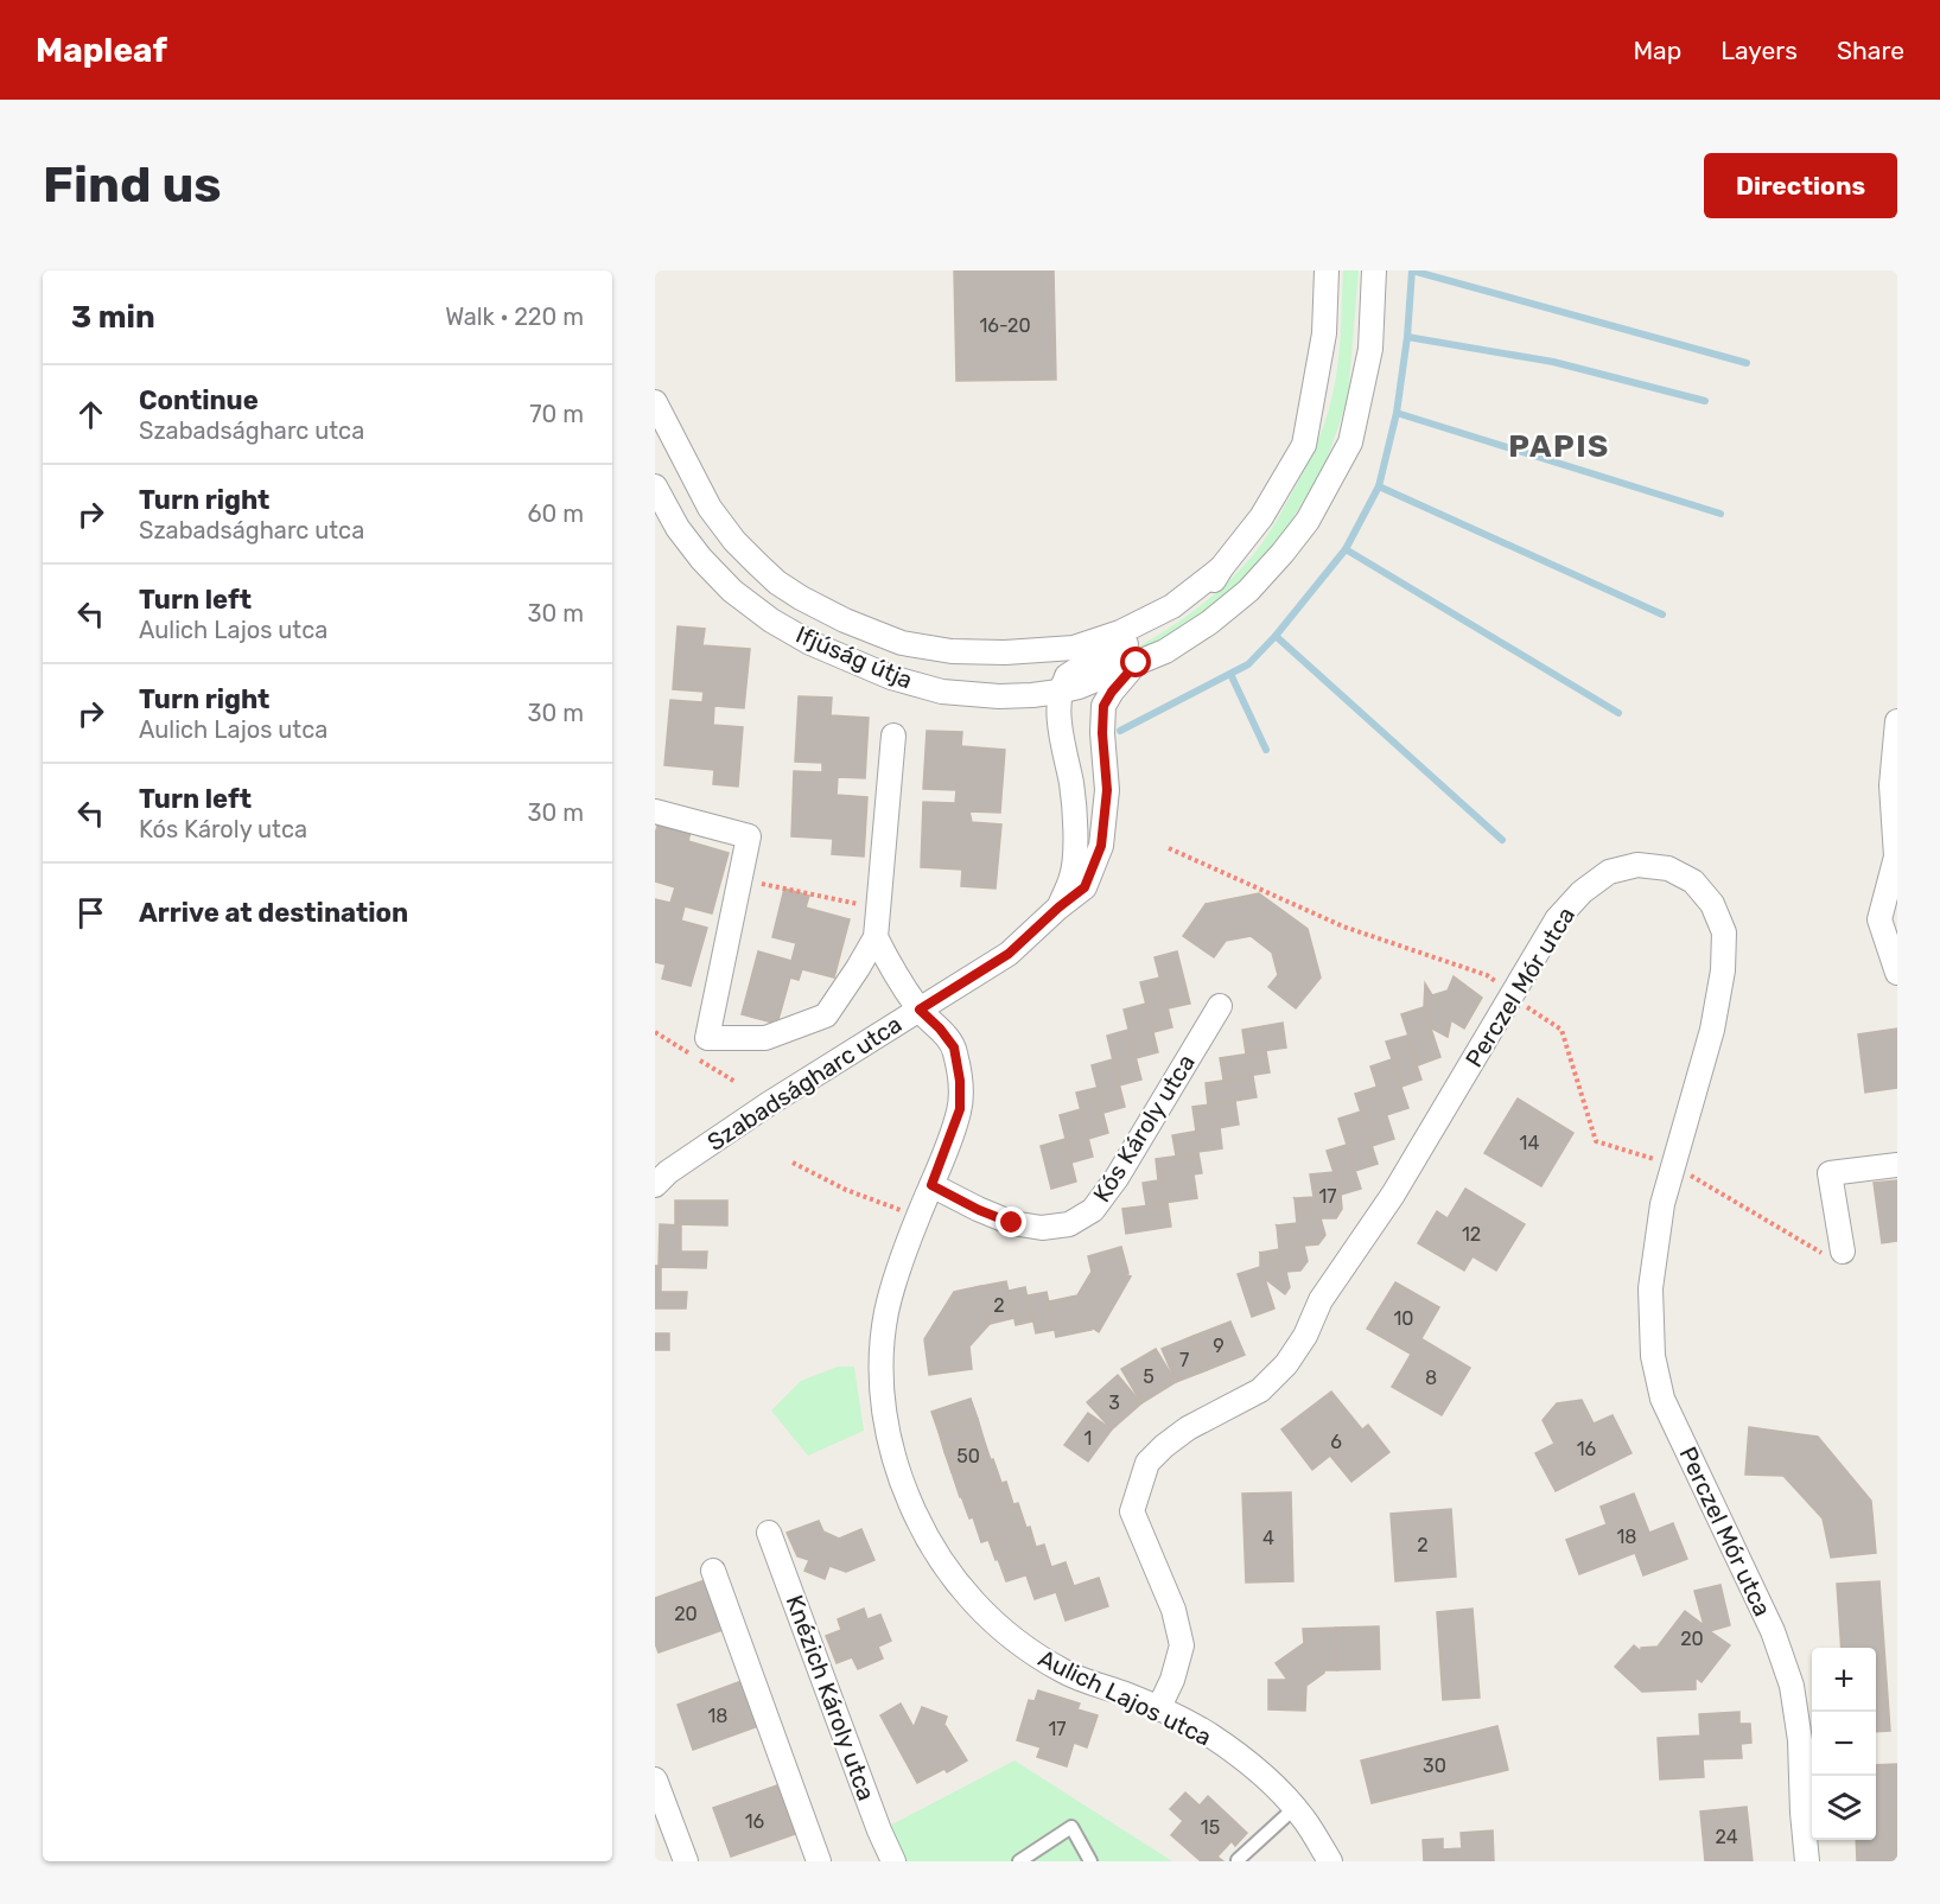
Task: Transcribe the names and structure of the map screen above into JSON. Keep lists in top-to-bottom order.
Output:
{
  "streets": {
    "street": [
      "Ifjúság útja",
      "Perczel Mór utca",
      "Szabadságharc utca",
      "Kós Károly utca",
      "Knézich Károly utca",
      "Aulich Lajos utca"
    ]
  },
  "crossings": [
    ["Ifjúság útja", "Szabadságharc utca"],
    ["Perczel Mór utca", "Aulich Lajos utca"],
    ["Szabadságharc utca", "Aulich Lajos utca"],
    ["Kós Károly utca", "Aulich Lajos utca"]
  ],
  "districts": ["PAPIS"],
  "house_numbers": [
    "16-20",
    "14",
    "17",
    "12",
    "2",
    "10",
    "9",
    "7",
    "5",
    "8",
    "3",
    "1",
    "6",
    "16",
    "50",
    "18",
    "4",
    "2",
    "20",
    "20",
    "18",
    "17",
    "30",
    "16",
    "15",
    "24"
  ],
  "page": {
    "header": "Mapleaf",
    "nav": ["Map", "Layers", "Share"],
    "buttons": "Directions",
    "title": "Find us",
    "heading": ["3 min", "Walk · 220 m"],
    "list": [
      ["Continue", "Szabadságharc utca", "70 m"],
      ["Turn right", "Szabadságharc utca", "60 m"],
      ["Turn left", "Aulich Lajos utca", "30 m"],
      ["Turn right", "Aulich Lajos utca", "30 m"],
      ["Turn left", "Kós Károly utca", "30 m"],
      "Arrive at destination"
    ],
    "map_buttons": ["+", "−"]
  }
}
